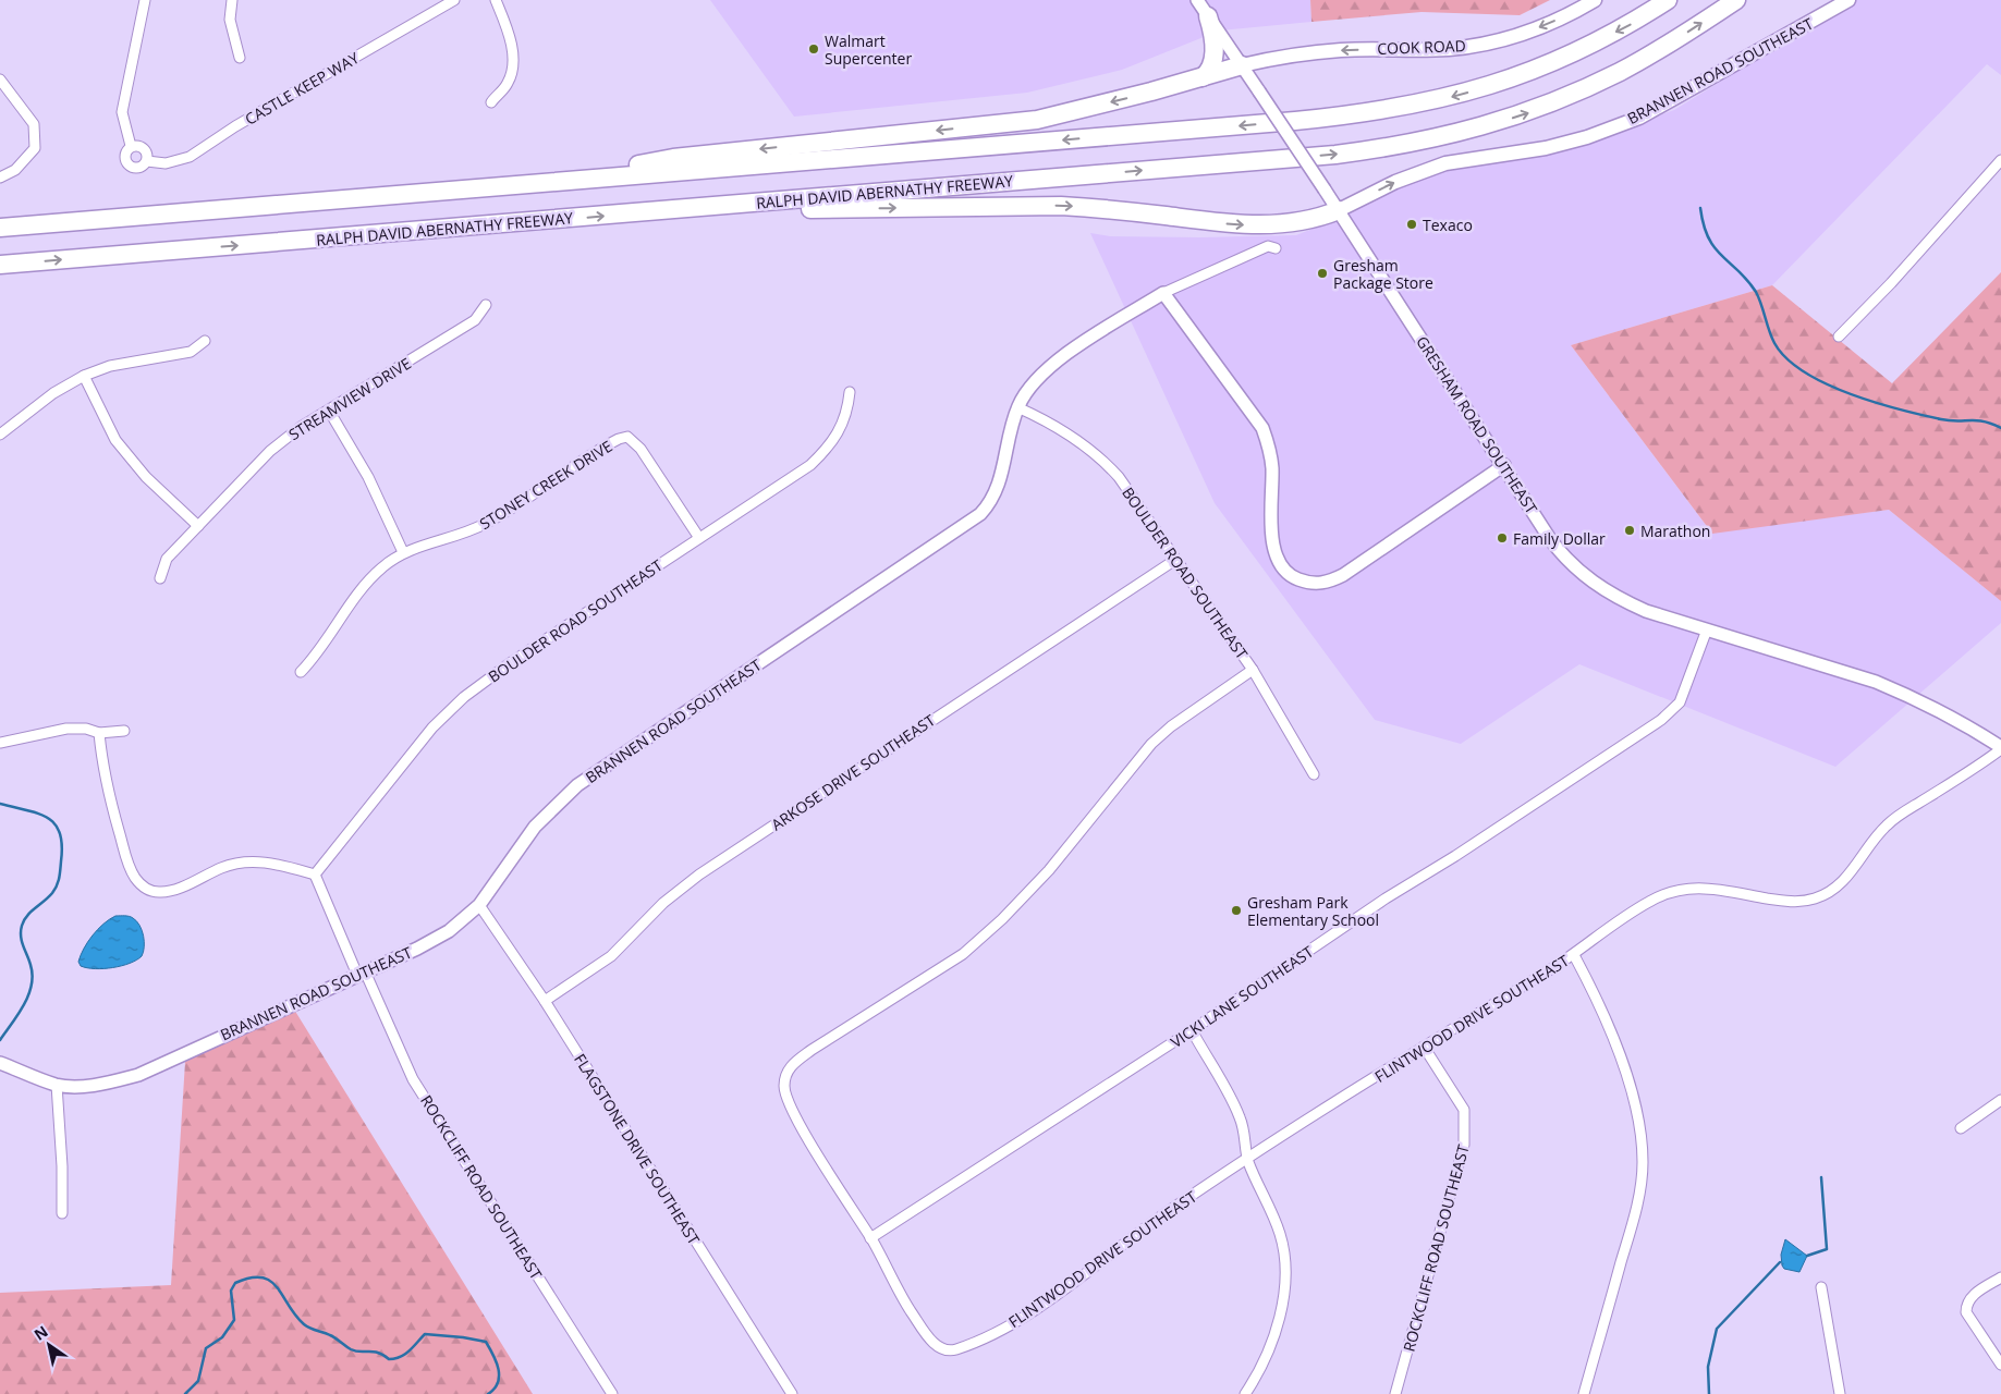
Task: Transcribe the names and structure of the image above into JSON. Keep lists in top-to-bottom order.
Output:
{
  "streets": {
    "highway": ["RALPH DAVID ABERNATHY FREEWAY"],
    "main road": ["COOK ROAD", "BRANNEN ROAD SOUTHEAST"],
    "street": [
      "CASTLE KEEP WAY",
      "STREAMVIEW DRIVE",
      "GRESHAM ROAD SOUTHEAST",
      "STONEY CREEK DRIVE",
      "BOULDER ROAD SOUTHEAST",
      "ARKOSE DRIVE SOUTHEAST",
      "VICKI LANE SOUTHEAST",
      "FLINTWOOD DRIVE SOUTHEAST",
      "FLAGSTONE DRIVE SOUTHEAST",
      "ROCKCLIFF ROAD SOUTHEAST"
    ]
  },
  "crossings": [
    ["COOK ROAD", "GRESHAM ROAD SOUTHEAST"],
    ["BRANNEN ROAD SOUTHEAST", "GRESHAM ROAD SOUTHEAST"],
    ["BRANNEN ROAD SOUTHEAST", "BOULDER ROAD SOUTHEAST"],
    ["BRANNEN ROAD SOUTHEAST", "FLAGSTONE DRIVE SOUTHEAST"],
    ["BRANNEN ROAD SOUTHEAST", "ROCKCLIFF ROAD SOUTHEAST"],
    ["GRESHAM ROAD SOUTHEAST", "VICKI LANE SOUTHEAST"],
    ["GRESHAM ROAD SOUTHEAST", "FLINTWOOD DRIVE SOUTHEAST"],
    ["STONEY CREEK DRIVE", "BOULDER ROAD SOUTHEAST"],
    ["BOULDER ROAD SOUTHEAST", "ARKOSE DRIVE SOUTHEAST"],
    ["BOULDER ROAD SOUTHEAST", "FLINTWOOD DRIVE SOUTHEAST"],
    ["BOULDER ROAD SOUTHEAST", "ROCKCLIFF ROAD SOUTHEAST"],
    ["ARKOSE DRIVE SOUTHEAST", "FLAGSTONE DRIVE SOUTHEAST"],
    ["VICKI LANE SOUTHEAST", "FLINTWOOD DRIVE SOUTHEAST"],
    ["FLINTWOOD DRIVE SOUTHEAST", "ROCKCLIFF ROAD SOUTHEAST"]
  ],
  "one_way": ["COOK ROAD"],
  "places": [
    "Walmart Supercenter",
    "Texaco",
    "Gresham Package Store",
    "Marathon",
    "Family Dollar",
    "Gresham Park Elementary School"
  ],
  "north": "top left"
}
